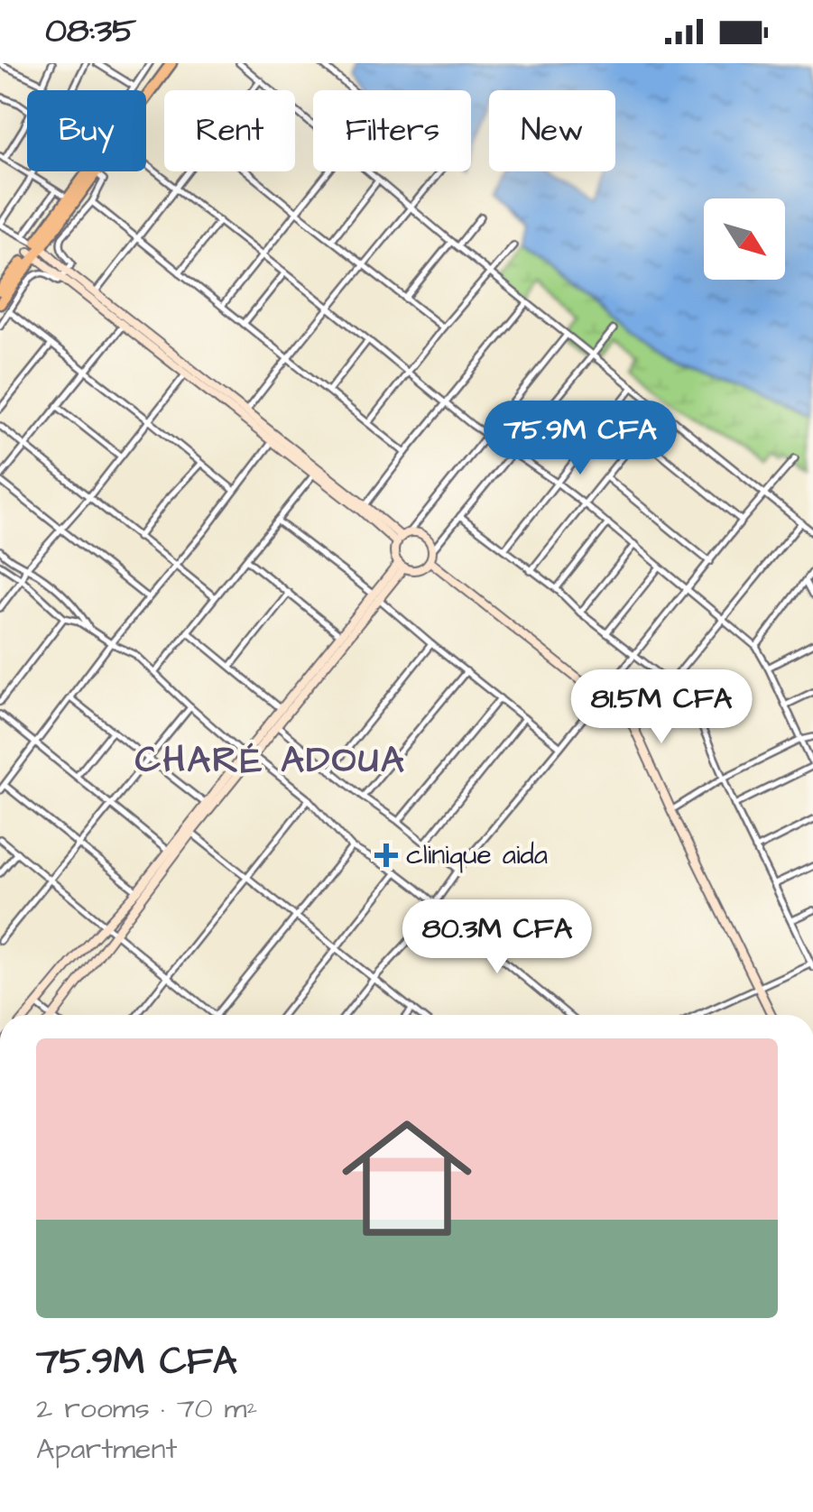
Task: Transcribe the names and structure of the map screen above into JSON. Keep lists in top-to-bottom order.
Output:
{
  "districts": ["CHARÉ ADOUA"],
  "places": {
    "health": ["clinique aida"]
  },
  "north": "bottom right",
  "page": {
    "status": "08:35",
    "chip": [
      "Buy",
      "Rent",
      "Filters",
      "New"
    ],
    "price": ["75.9M CFA", "81.5M CFA", "80.3M CFA"],
    "list": [
      {
        "name": "75.9M CFA",
        "note": "2 rooms · 70 m² · Apartment"
      }
    ]
  }
}
